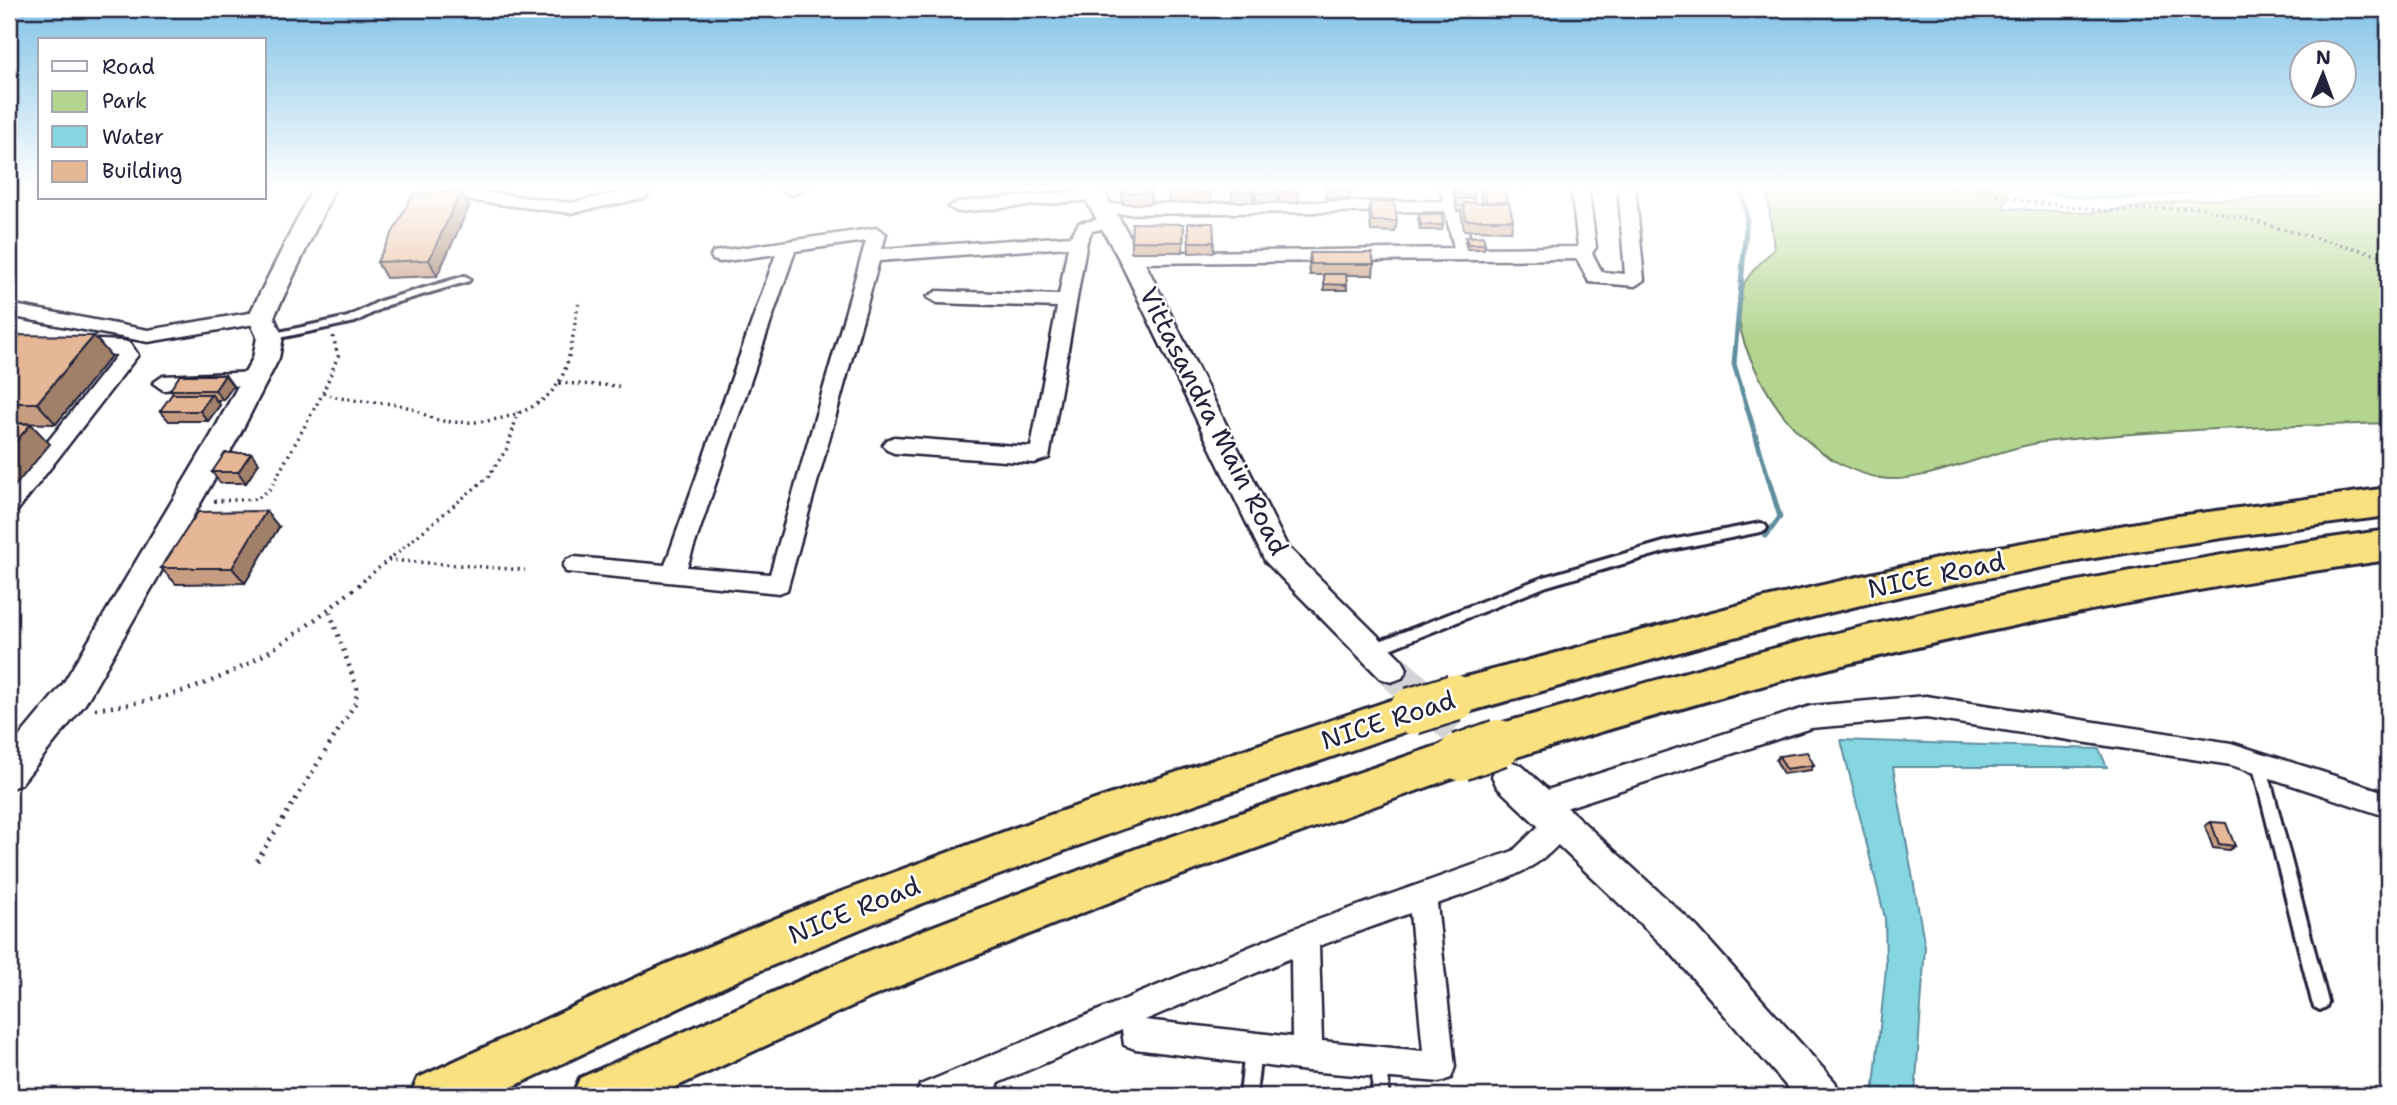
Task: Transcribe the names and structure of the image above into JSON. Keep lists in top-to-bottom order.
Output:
{
  "streets": {
    "highway": ["NICE Road"],
    "street": ["Vittasandra Main Road"]
  },
  "legend": [
    "Road",
    "Park",
    "Water",
    "Building"
  ],
  "north": "top"
}
